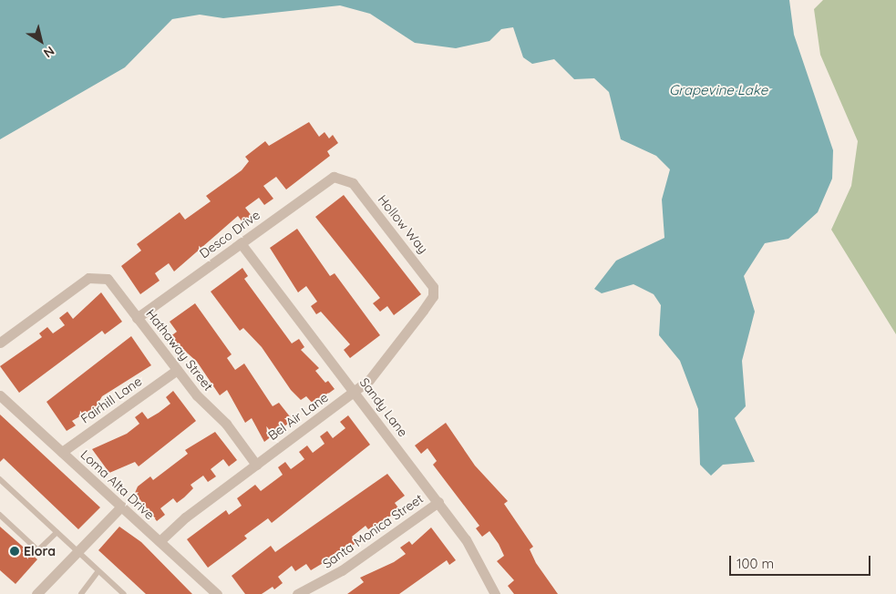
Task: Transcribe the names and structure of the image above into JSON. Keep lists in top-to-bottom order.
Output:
{
  "streets": {
    "street": [
      "Hollow Way",
      "Desco Drive",
      "Hathaway Street",
      "Fairhill Lane",
      "Sandy Lane",
      "Bel Air Lane",
      "Loma Alta Drive",
      "Santa Monica Street"
    ]
  },
  "crossings": [
    ["Hollow Way", "Desco Drive"],
    ["Hollow Way", "Bel Air Lane"],
    ["Desco Drive", "Hathaway Street"],
    ["Desco Drive", "Sandy Lane"],
    ["Hathaway Street", "Fairhill Lane"],
    ["Hathaway Street", "Bel Air Lane"],
    ["Fairhill Lane", "Loma Alta Drive"],
    ["Sandy Lane", "Bel Air Lane"],
    ["Sandy Lane", "Santa Monica Street"],
    ["Bel Air Lane", "Loma Alta Drive"]
  ],
  "water": ["Grapevine Lake"],
  "places": ["Elora"],
  "scale_bar": "100 m",
  "north": "bottom right"
}
